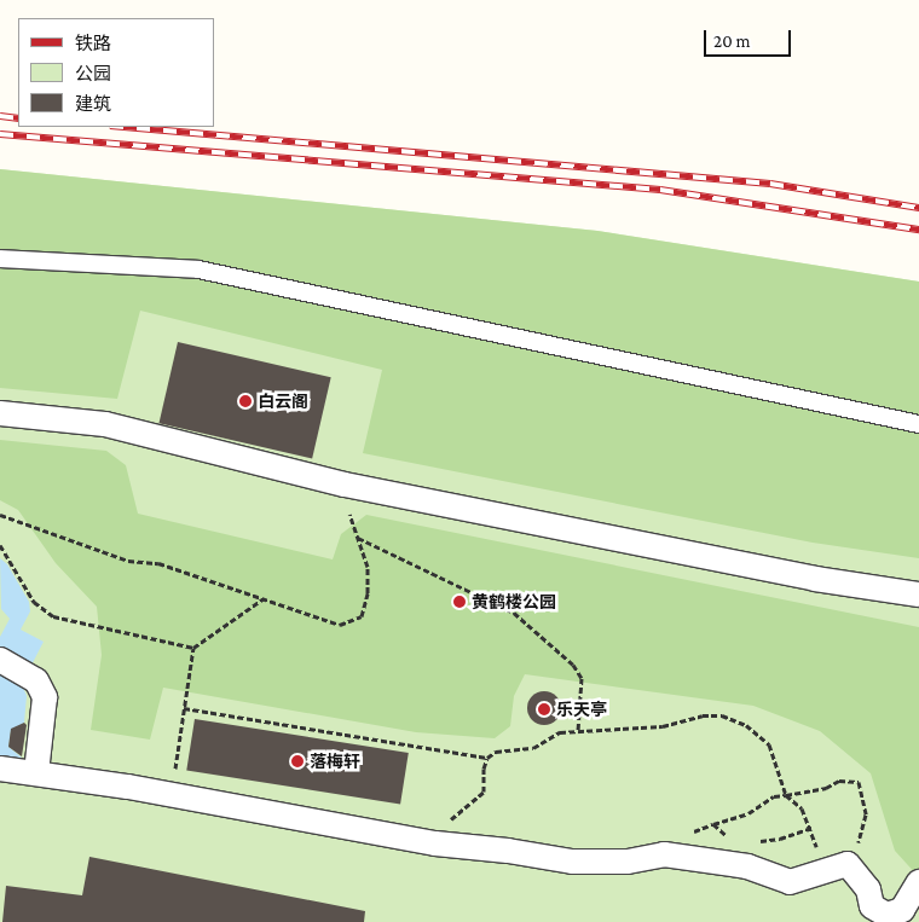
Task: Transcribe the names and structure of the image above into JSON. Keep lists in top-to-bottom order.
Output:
{
  "places": [
    "白云阁",
    "黄鹤楼公园",
    "乐天亭",
    "落梅轩"
  ],
  "legend": ["铁路", "公园", "建筑"],
  "scale_bar": "20 m"
}
